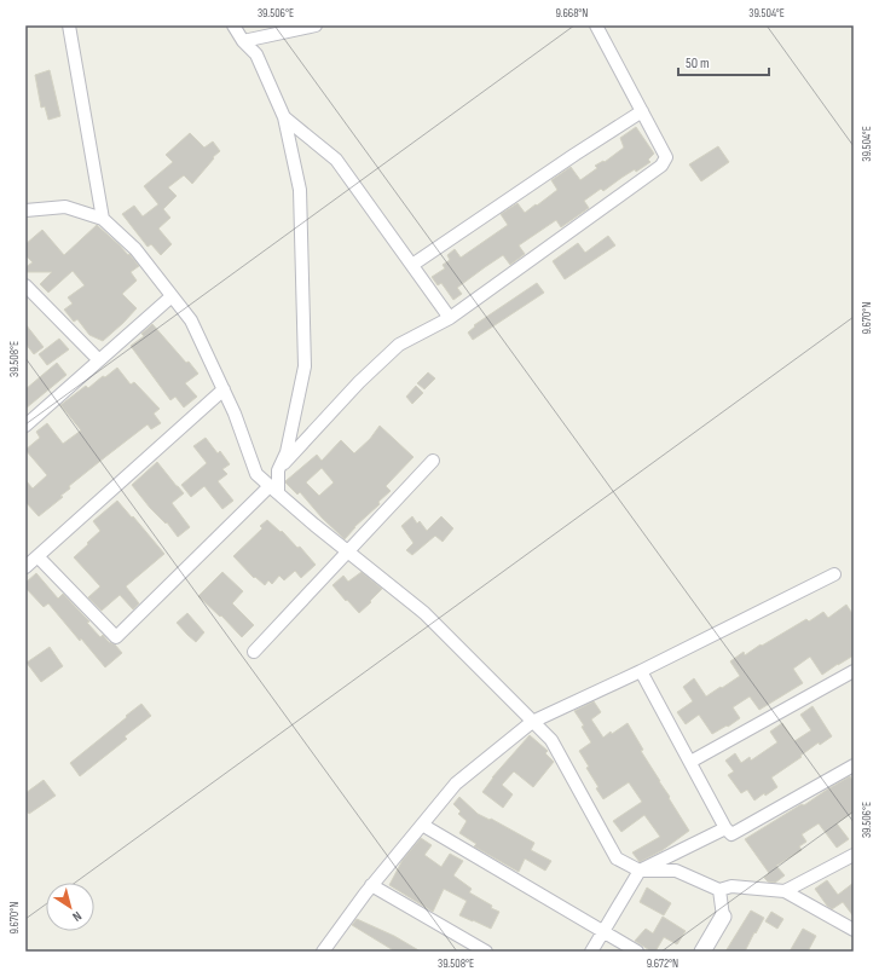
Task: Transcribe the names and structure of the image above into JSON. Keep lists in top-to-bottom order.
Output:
{
  "scale_bar": "50 m",
  "north": "bottom right",
  "coordinates": [
    "39.506°E",
    "9.668°N",
    "39.504°E",
    "9.670°N",
    "39.508°E",
    "9.672°N"
  ]
}
